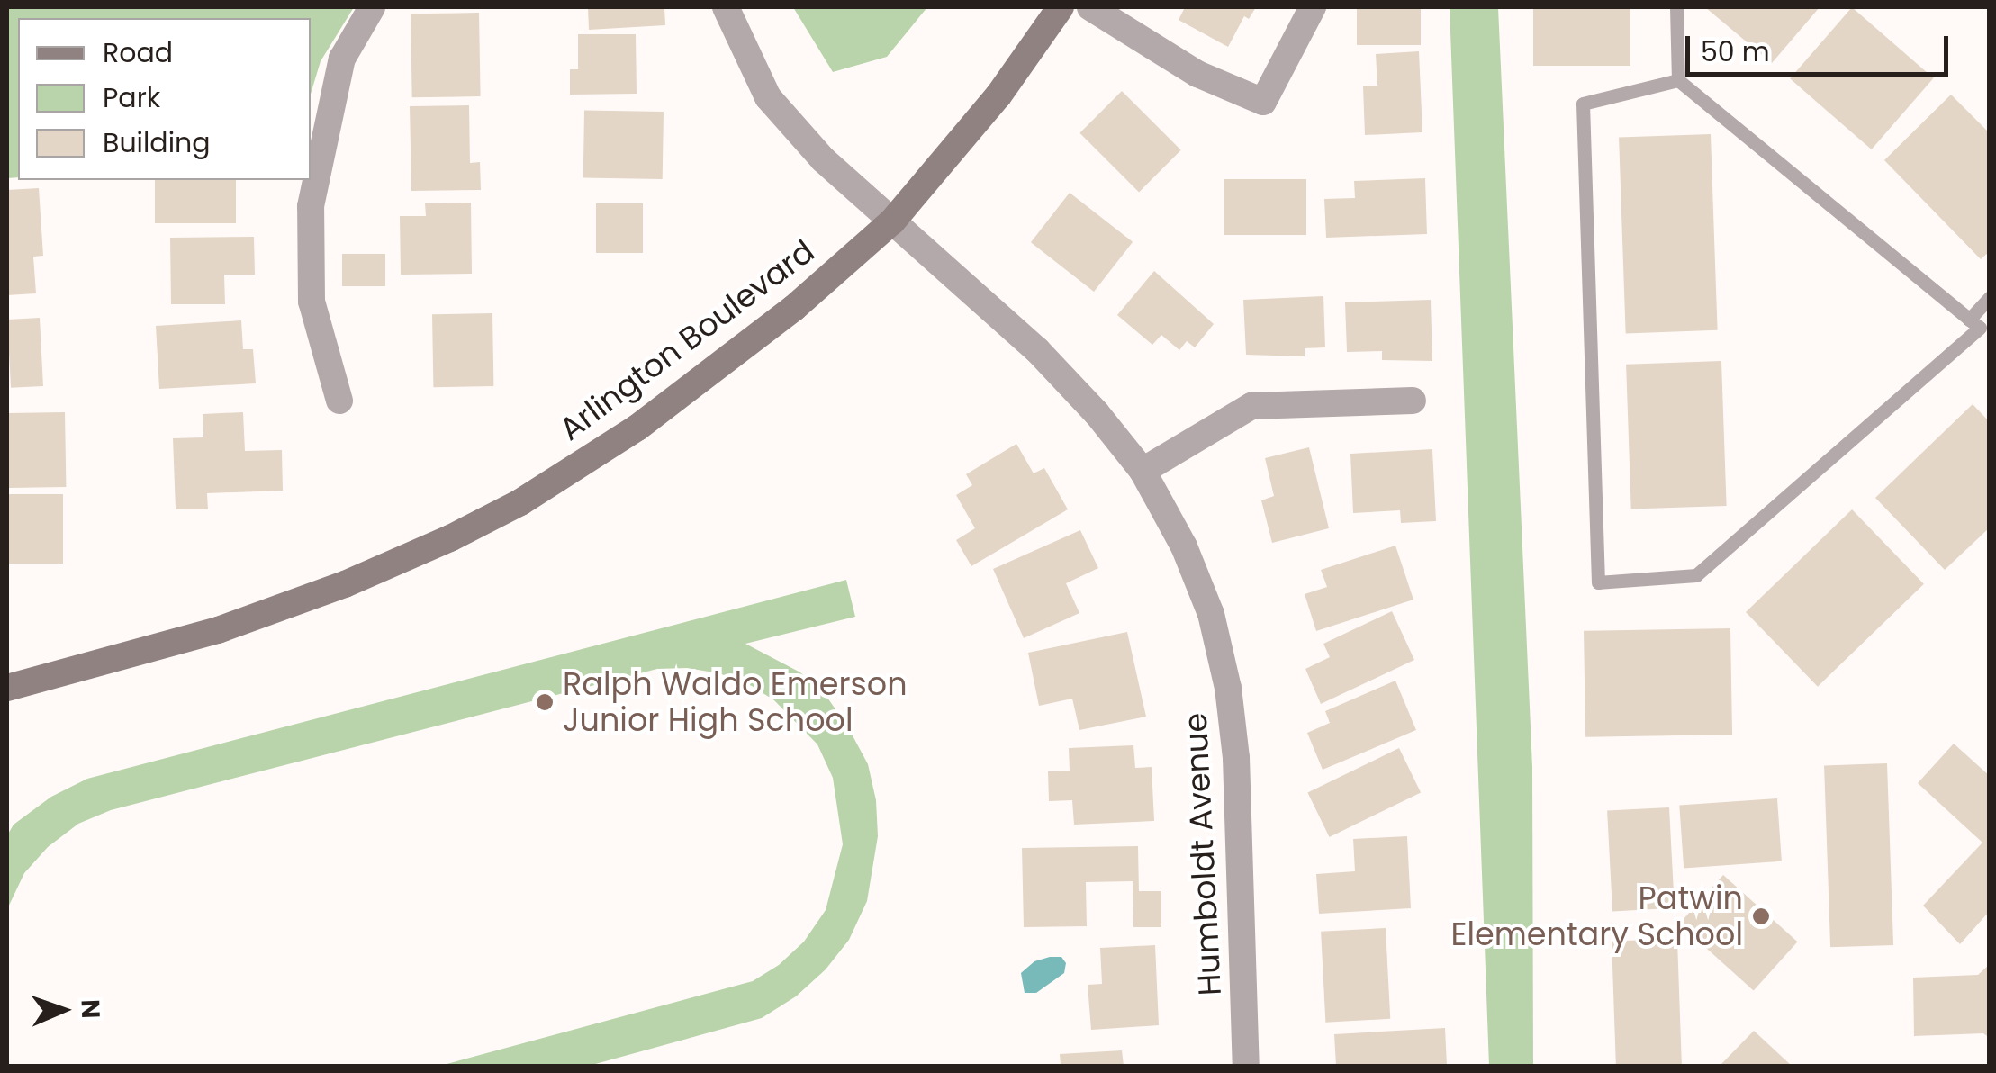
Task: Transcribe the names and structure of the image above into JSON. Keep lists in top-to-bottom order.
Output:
{
  "streets": {
    "street": ["Arlington Boulevard", "Humboldt Avenue"]
  },
  "crossings": [
    ["Arlington Boulevard", "Humboldt Avenue"]
  ],
  "places": ["Ralph Waldo Emerson Junior High School", "Patwin Elementary School"],
  "legend": ["Road", "Park", "Building"],
  "scale_bar": "50 m",
  "north": "right"
}
